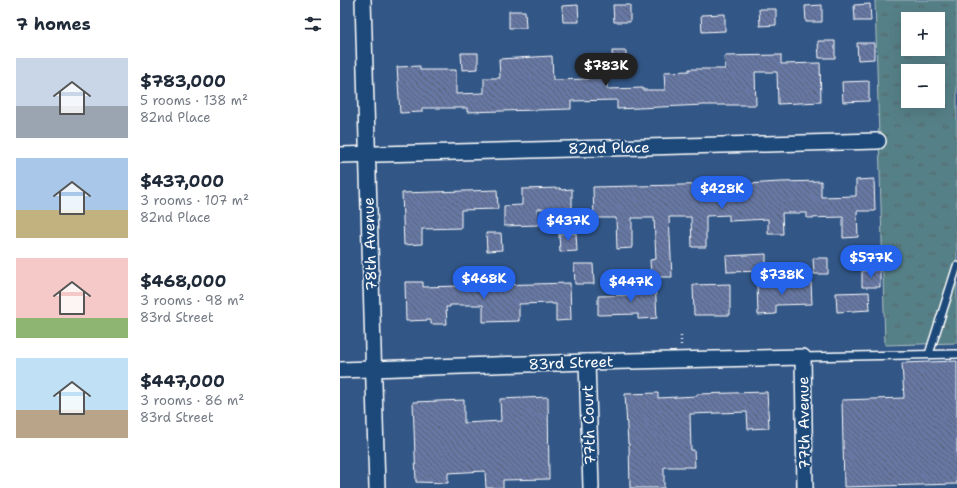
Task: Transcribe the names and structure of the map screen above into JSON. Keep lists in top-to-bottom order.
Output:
{
  "streets": {
    "street": [
      "82nd Place",
      "78th Avenue",
      "83rd Street",
      "77th Avenue",
      "77th Court"
    ]
  },
  "crossings": [
    ["82nd Place", "78th Avenue"],
    ["78th Avenue", "83rd Street"],
    ["83rd Street", "77th Avenue"],
    ["83rd Street", "77th Court"]
  ],
  "page": {
    "heading": "7 homes",
    "map_buttons": ["+", "−"],
    "list": [
      {
        "name": "$783,000",
        "note": "5 rooms · 138 m² · 82nd Place"
      },
      {
        "name": "$437,000",
        "note": "3 rooms · 107 m² · 82nd Place"
      },
      {
        "name": "$468,000",
        "note": "3 rooms · 98 m² · 83rd Street"
      },
      {
        "name": "$447,000",
        "note": "3 rooms · 86 m² · 83rd Street"
      }
    ],
    "price": [
      "$783K",
      "$428K",
      "$437K",
      "$577K",
      "$738K",
      "$468K",
      "$447K"
    ]
  }
}
